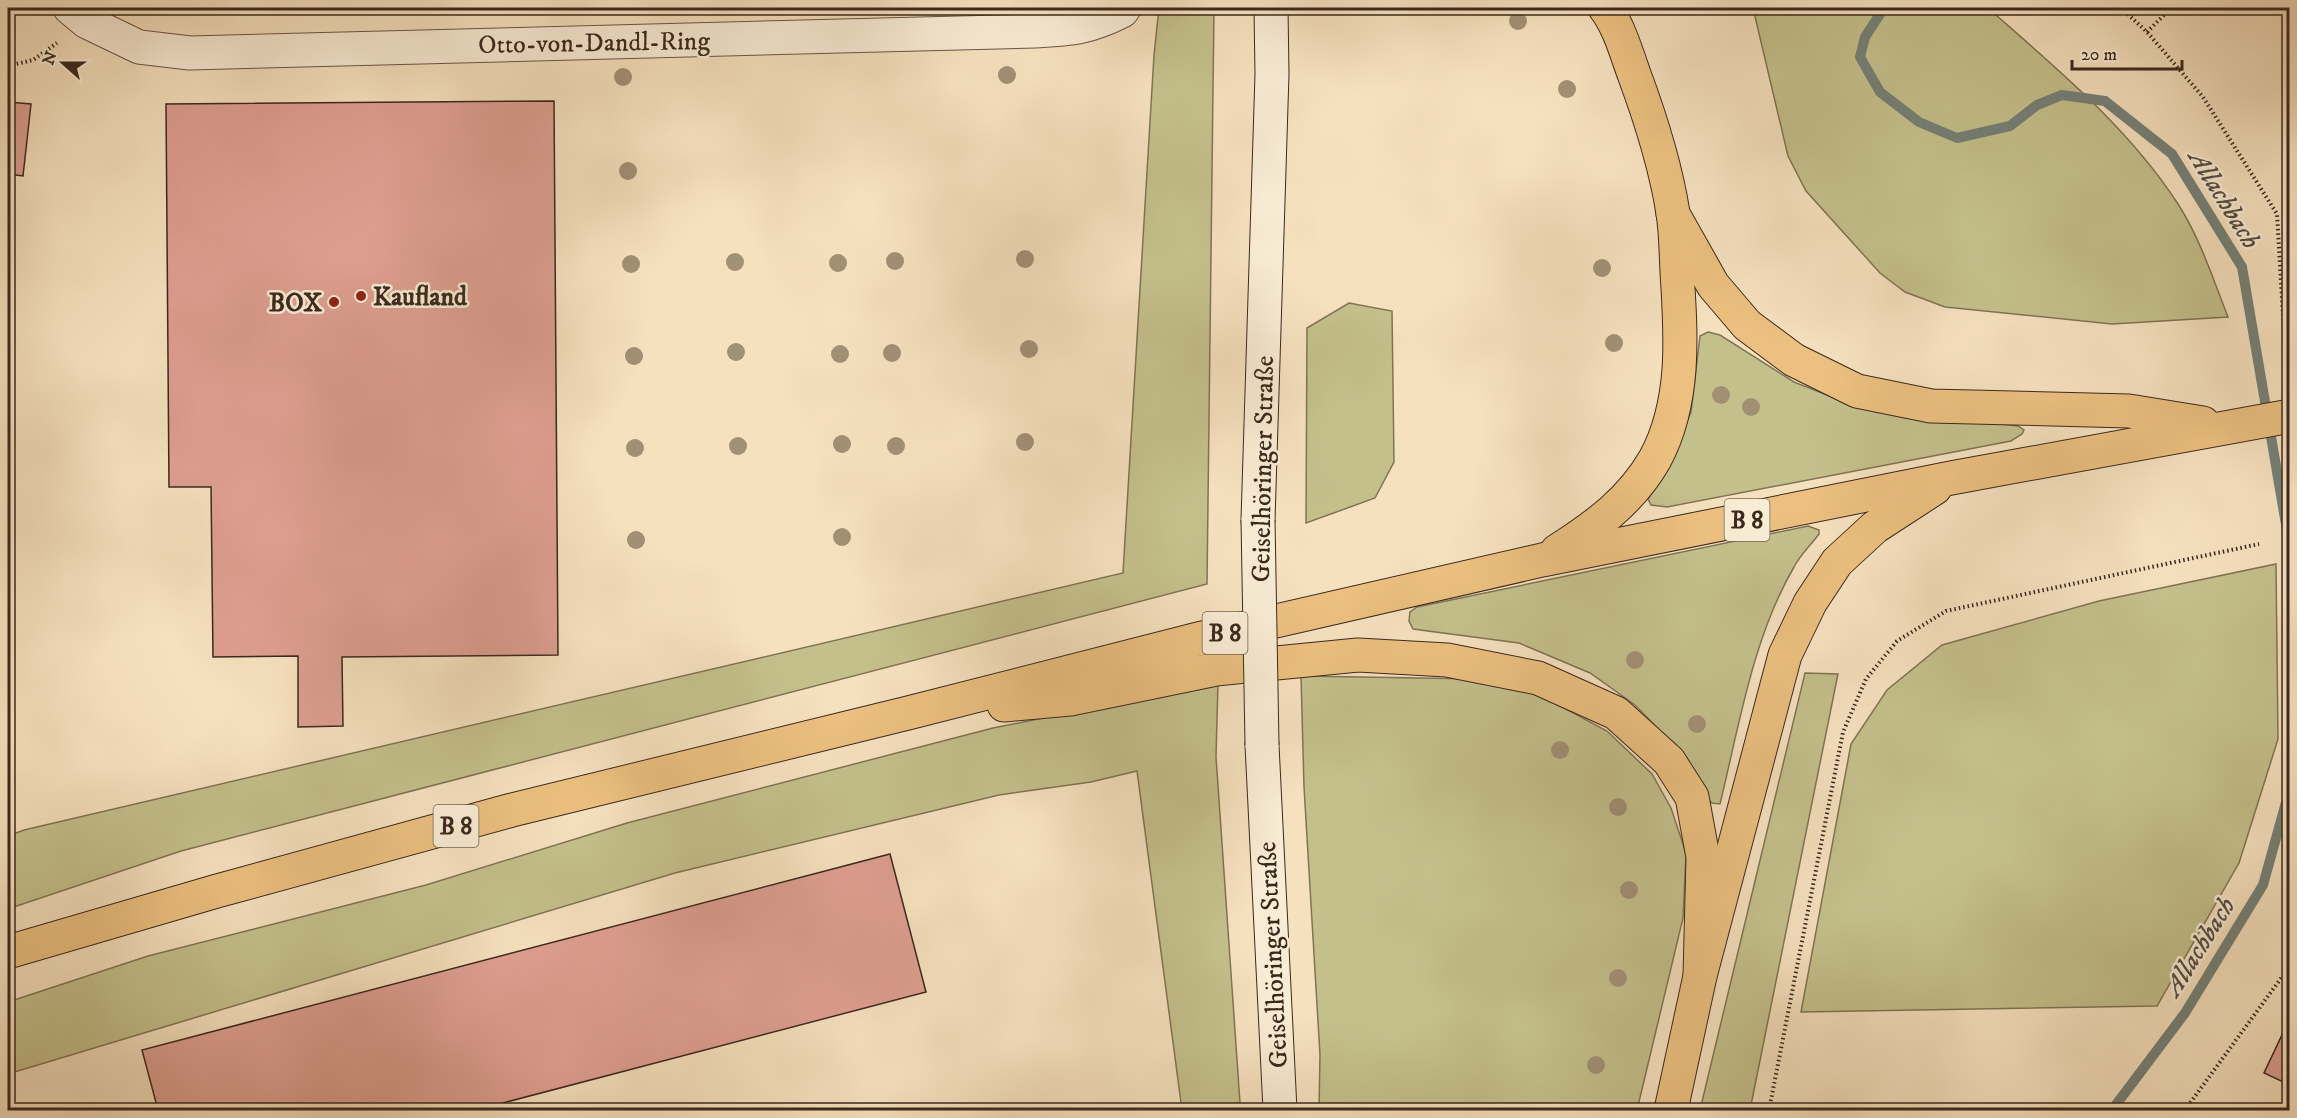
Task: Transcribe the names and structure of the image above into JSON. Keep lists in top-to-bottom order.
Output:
{
  "streets": {
    "main road": ["Otto-von-Dandl-Ring", "Geiselhöringer Straße", "B 8"]
  },
  "water": ["Allachbach"],
  "places": ["Kaufland", "BOX"],
  "scale_bar": "20 m",
  "north": "left"
}
